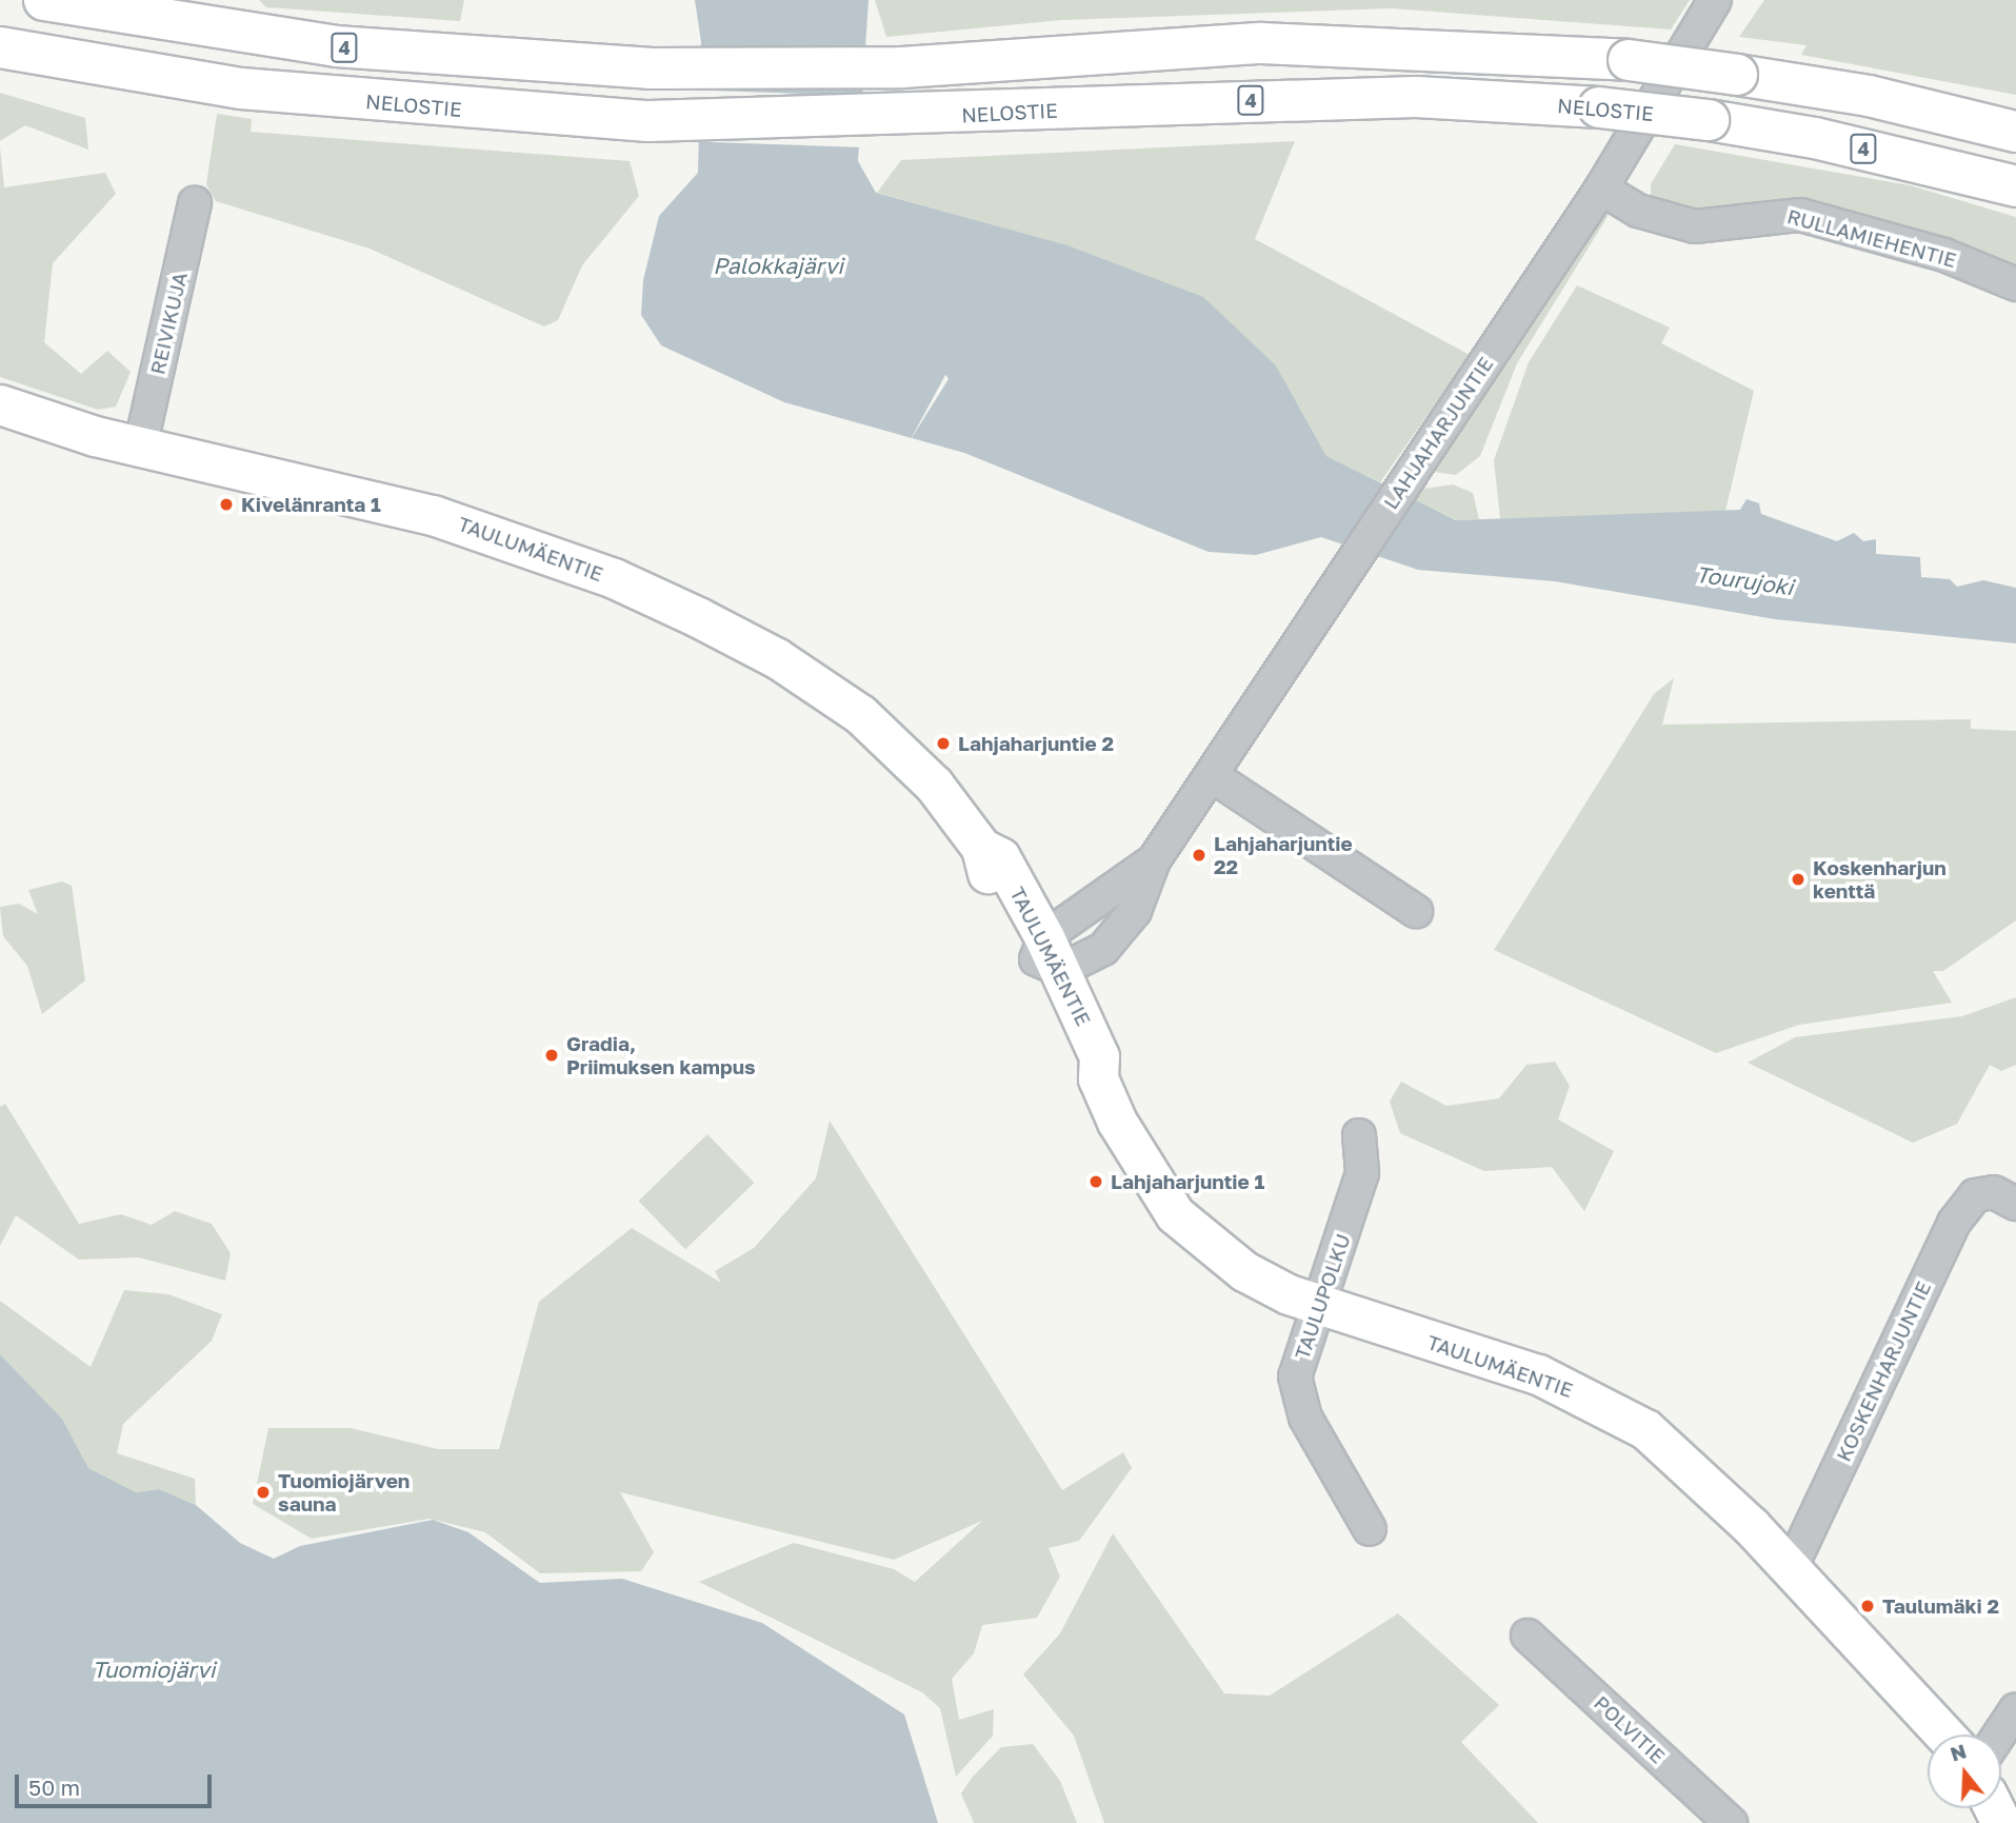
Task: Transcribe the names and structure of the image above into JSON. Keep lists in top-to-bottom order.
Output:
{
  "streets": {
    "highway": ["4", "NELOSTIE"],
    "main road": ["TAULUMÄENTIE"],
    "street": [
      "RULLAMIEHENTIE",
      "REIVIKUJA",
      "LAHJAHARJUNTIE",
      "TAULUPOLKU",
      "KOSKENHARJUNTIE",
      "POLVITIE"
    ]
  },
  "crossings": [
    ["RULLAMIEHENTIE", "LAHJAHARJUNTIE"],
    ["REIVIKUJA", "TAULUMÄENTIE"],
    ["LAHJAHARJUNTIE", "TAULUMÄENTIE"],
    ["TAULUMÄENTIE", "TAULUPOLKU"],
    ["TAULUMÄENTIE", "KOSKENHARJUNTIE"]
  ],
  "water": ["Palokkajärvi", "Tourujoki", "Tuomiojärvi"],
  "places": [
    "Kivelänranta 1",
    "Lahjaharjuntie 2",
    "Lahjaharjuntie 22",
    "Koskenharjun kenttä",
    "Gradia, Priimuksen kampus",
    "Lahjaharjuntie 1",
    "Tuomiojärven sauna",
    "Taulumäki 2"
  ],
  "scale_bar": "50 m",
  "north": "top"
}
